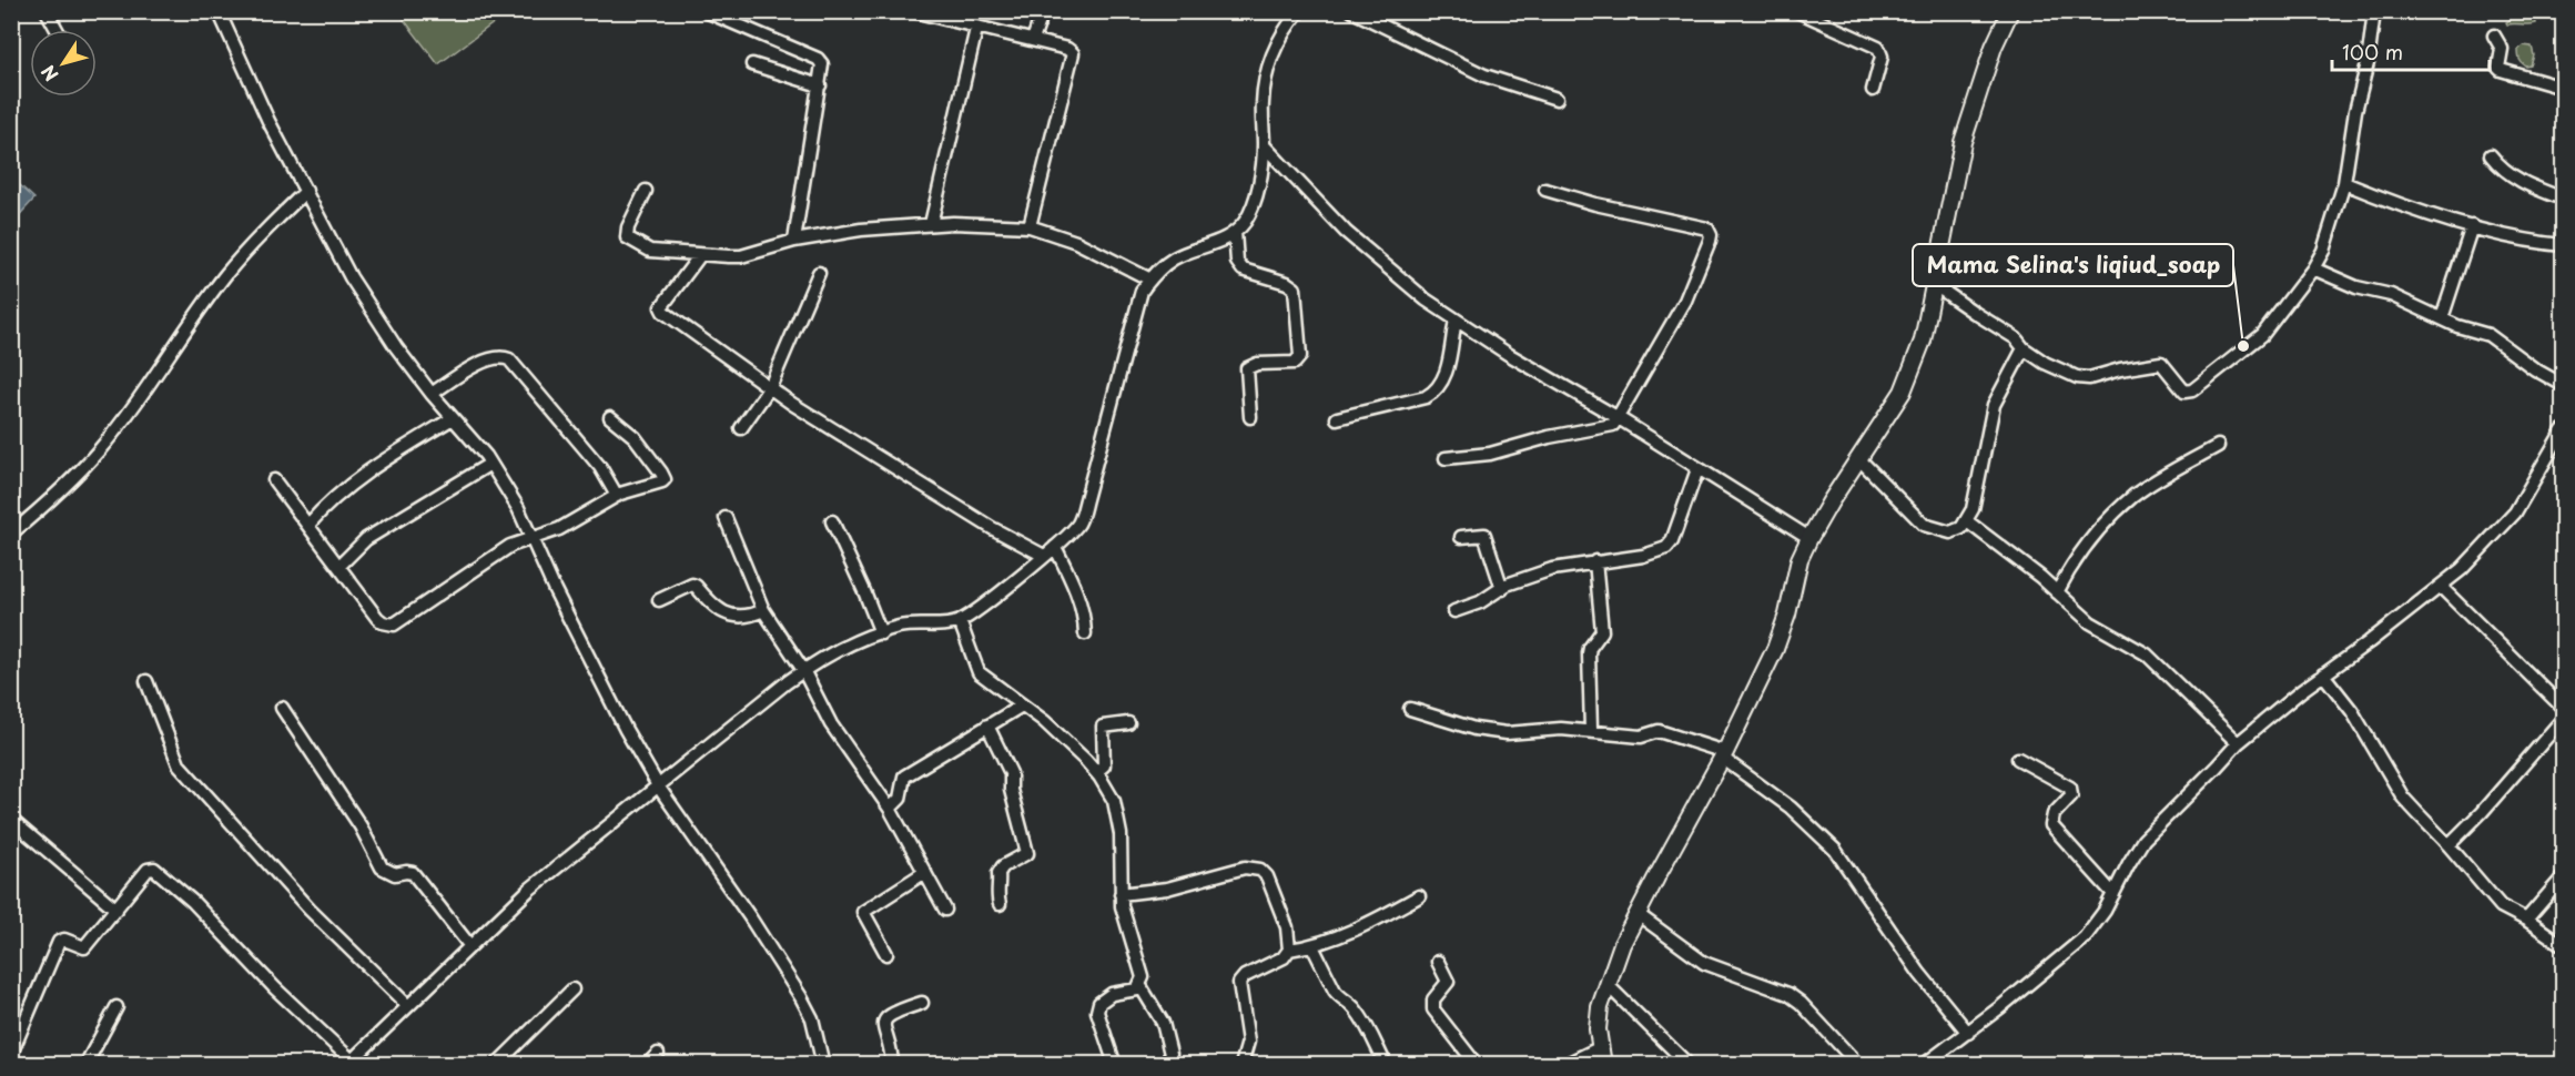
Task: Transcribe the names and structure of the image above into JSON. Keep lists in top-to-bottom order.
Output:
{
  "places": ["Mama Selina's liqiud_soap"],
  "scale_bar": "100 m",
  "north": "bottom left"
}
